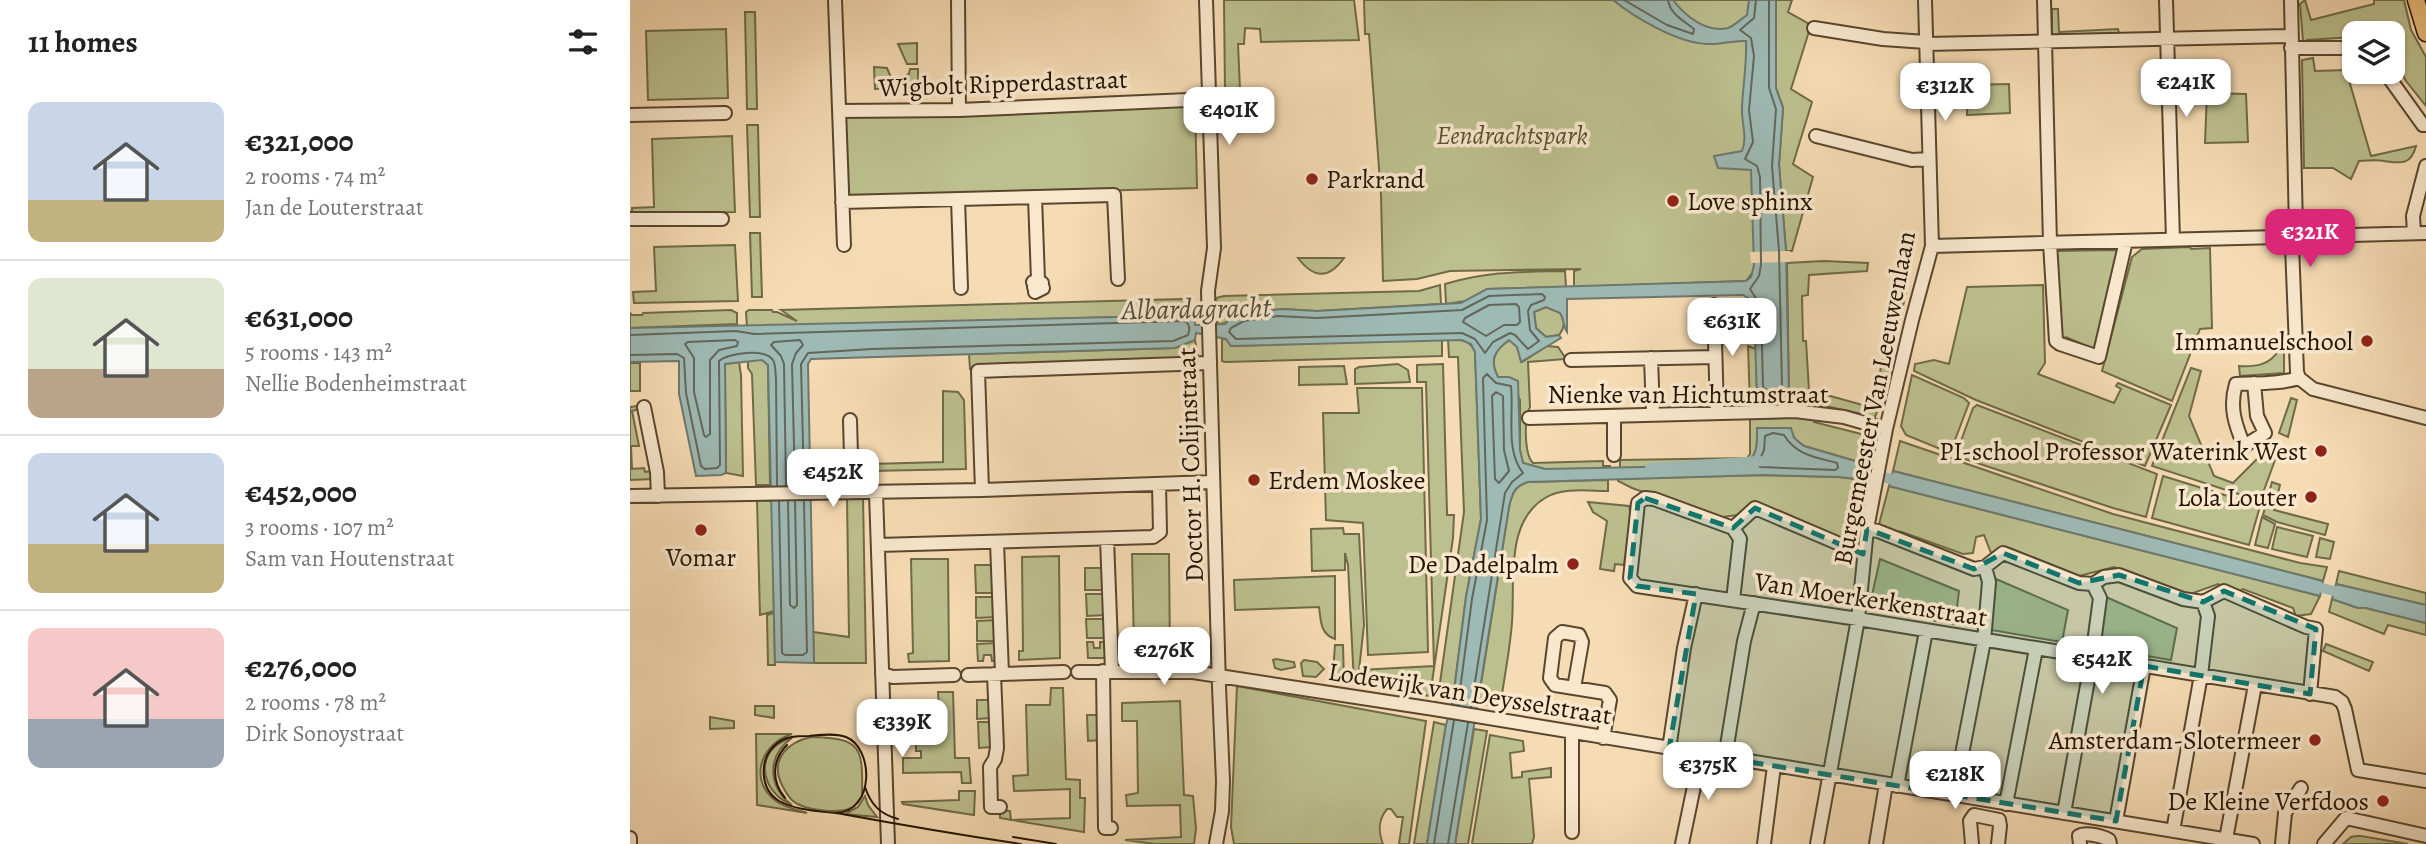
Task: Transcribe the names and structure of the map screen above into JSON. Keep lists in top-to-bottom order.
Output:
{
  "streets": {
    "street": [
      "Wigbolt Ripperdastraat",
      "Nienke van Hichtumstraat",
      "Burgemeester Van Leeuwenlaan",
      "Doctor H. Colijnstraat",
      "Van Moerkerkenstraat",
      "Lodewijk van Deysselstraat"
    ]
  },
  "crossings": [
    ["Wigbolt Ripperdastraat", "Doctor H. Colijnstraat"],
    ["Nienke van Hichtumstraat", "Burgemeester Van Leeuwenlaan"],
    ["Burgemeester Van Leeuwenlaan", "Van Moerkerkenstraat"],
    ["Burgemeester Van Leeuwenlaan", "Lodewijk van Deysselstraat"],
    ["Doctor H. Colijnstraat", "Lodewijk van Deysselstraat"]
  ],
  "water": ["Albardagracht"],
  "parks": ["Eendrachtspark"],
  "places": [
    "Parkrand",
    "Love sphinx",
    "Immanuelschool",
    "PI-school Professor Waterink West",
    "Erdem Moskee",
    "Lola Louter",
    "Vomar",
    "De Dadelpalm",
    "Amsterdam-Slotermeer",
    "De Kleine Verfdoos"
  ],
  "page": {
    "heading": "11 homes",
    "price": [
      "€241K",
      "€312K",
      "€401K",
      "€321K",
      "€631K",
      "€452K",
      "€276K",
      "€542K",
      "€339K",
      "€375K",
      "€218K"
    ],
    "list": [
      {
        "name": "€321,000",
        "note": "2 rooms · 74 m² · Jan de Louterstraat"
      },
      {
        "name": "€631,000",
        "note": "5 rooms · 143 m² · Nellie Bodenheimstraat"
      },
      {
        "name": "€452,000",
        "note": "3 rooms · 107 m² · Sam van Houtenstraat"
      },
      {
        "name": "€276,000",
        "note": "2 rooms · 78 m² · Dirk Sonoystraat"
      }
    ]
  }
}
